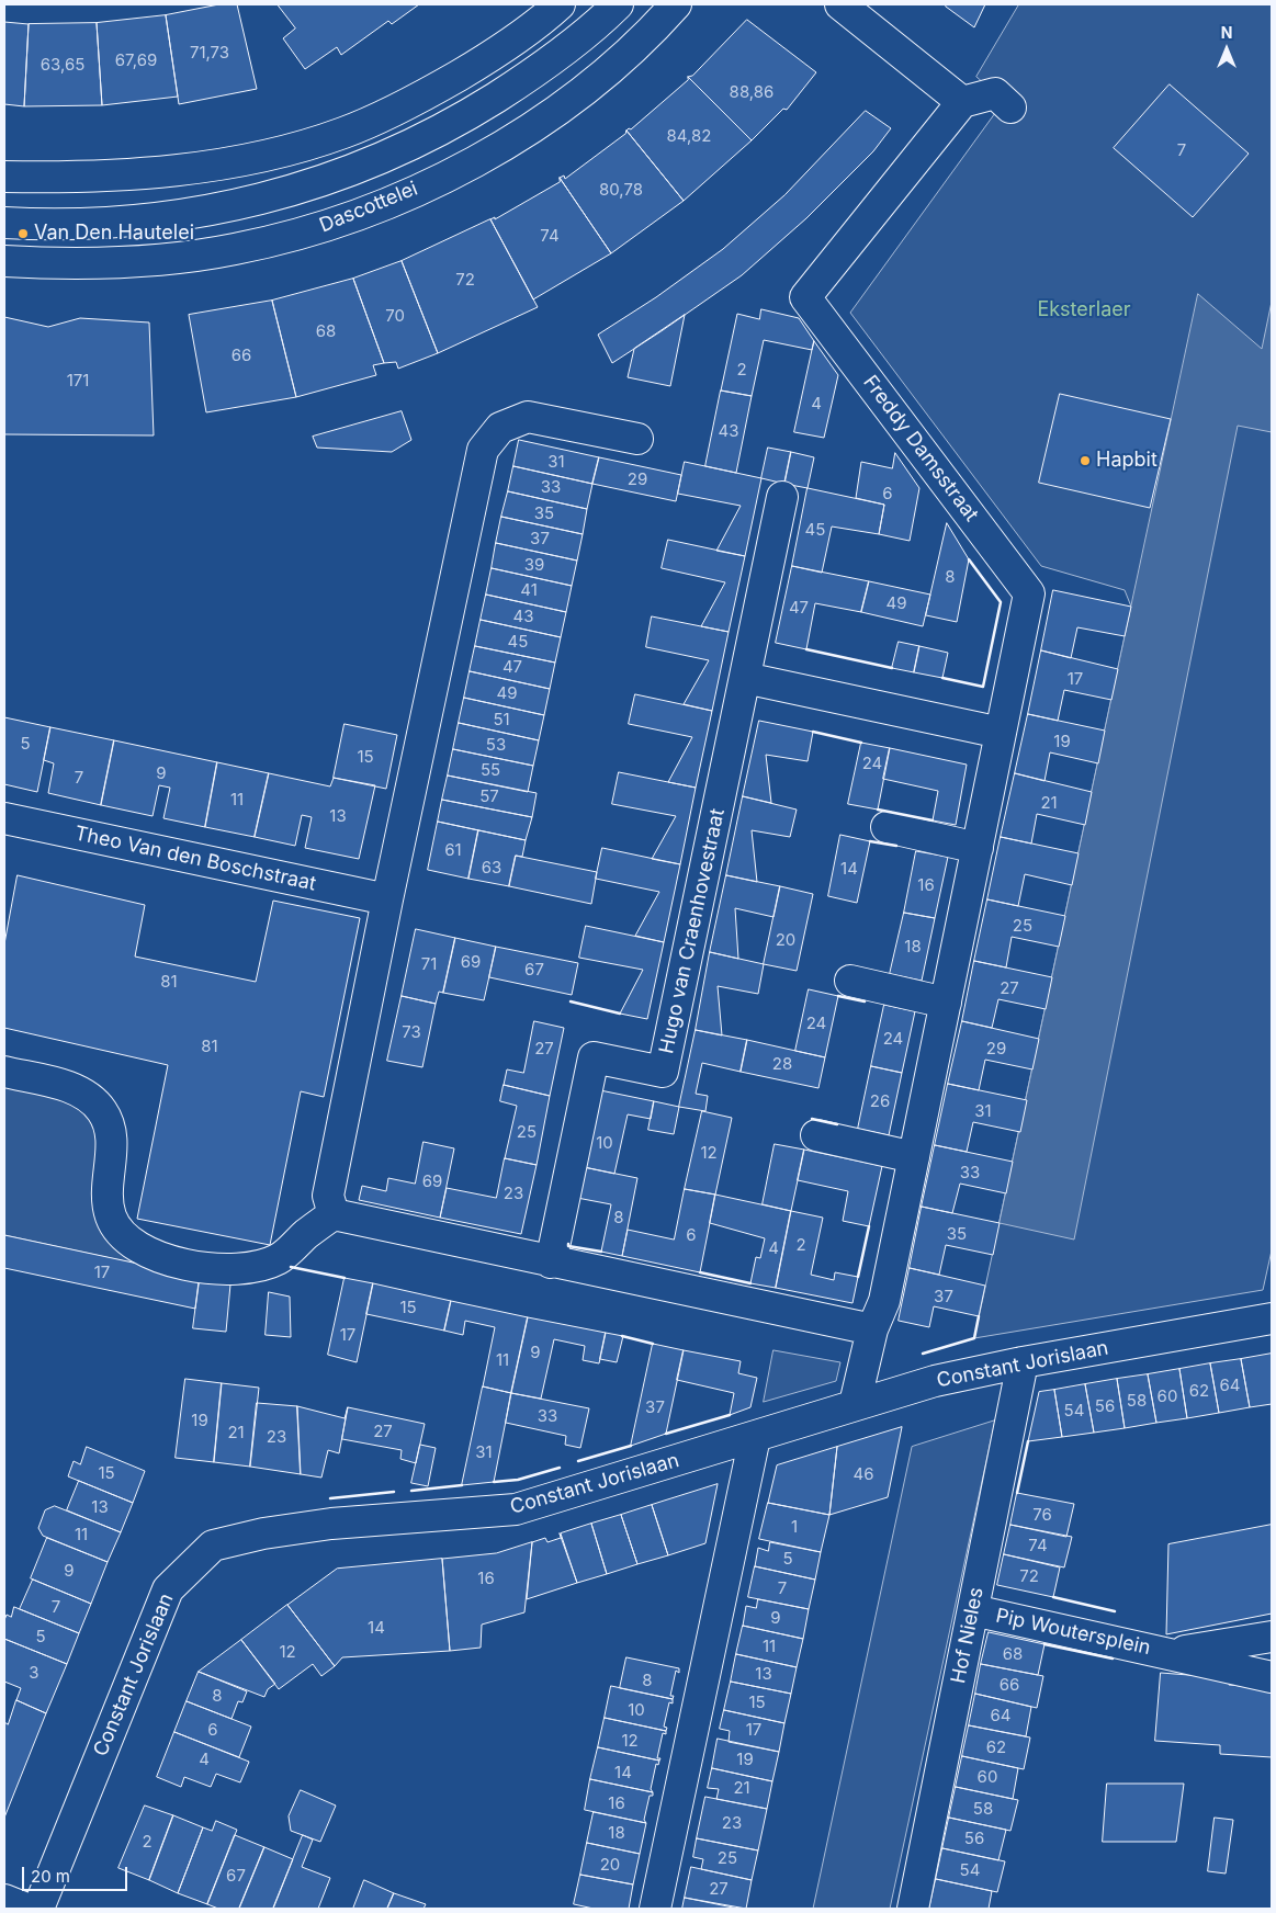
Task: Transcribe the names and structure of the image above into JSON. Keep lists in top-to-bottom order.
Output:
{
  "streets": {
    "street": [
      "Dascottelei",
      "Freddy Damsstraat",
      "Theo Van den Boschstraat",
      "Hugo van Craenhovestraat",
      "Constant Jorislaan",
      "Pip Woutersplein",
      "Hof Nieles"
    ]
  },
  "crossings": [
    ["Constant Jorislaan", "Hof Nieles"],
    ["Pip Woutersplein", "Hof Nieles"]
  ],
  "parks": ["Eksterlaer"],
  "places": ["Van Den Hautelei", "Hapbit"],
  "house_numbers": [
    "71,73",
    "67,69",
    "63,65",
    "88,86",
    "84,82",
    "7",
    "80,78",
    "74",
    "72",
    "70",
    "68",
    "66",
    "2",
    "171",
    "4",
    "43",
    "31",
    "29",
    "33",
    "6",
    "35",
    "45",
    "37",
    "39",
    "8",
    "41",
    "49",
    "47",
    "43",
    "45",
    "47",
    "17",
    "49",
    "51",
    "19",
    "5",
    "53",
    "15",
    "24",
    "55",
    "9",
    "7",
    "57",
    "11",
    "21",
    "13",
    "61",
    "63",
    "14",
    "16",
    "25",
    "20",
    "18",
    "69",
    "71",
    "67",
    "81",
    "27",
    "24",
    "73",
    "24",
    "81",
    "27",
    "29",
    "28",
    "26",
    "31",
    "25",
    "10",
    "12",
    "33",
    "69",
    "23",
    "8",
    "35",
    "6",
    "2",
    "4",
    "17",
    "37",
    "15",
    "17",
    "9",
    "11",
    "64",
    "62",
    "60",
    "58",
    "56",
    "37",
    "54",
    "33",
    "19",
    "27",
    "21",
    "23",
    "31",
    "15",
    "46",
    "13",
    "76",
    "1",
    "11",
    "74",
    "5",
    "9",
    "72",
    "16",
    "7",
    "7",
    "9",
    "14",
    "5",
    "11",
    "12",
    "68",
    "3",
    "13",
    "8",
    "66",
    "8",
    "15",
    "10",
    "64",
    "6",
    "17",
    "12",
    "62",
    "4",
    "19",
    "14",
    "60",
    "21",
    "16",
    "58",
    "23",
    "18",
    "56",
    "2",
    "25",
    "20",
    "54",
    "67",
    "27"
  ],
  "scale_bar": "20 m",
  "north": "top"
}
